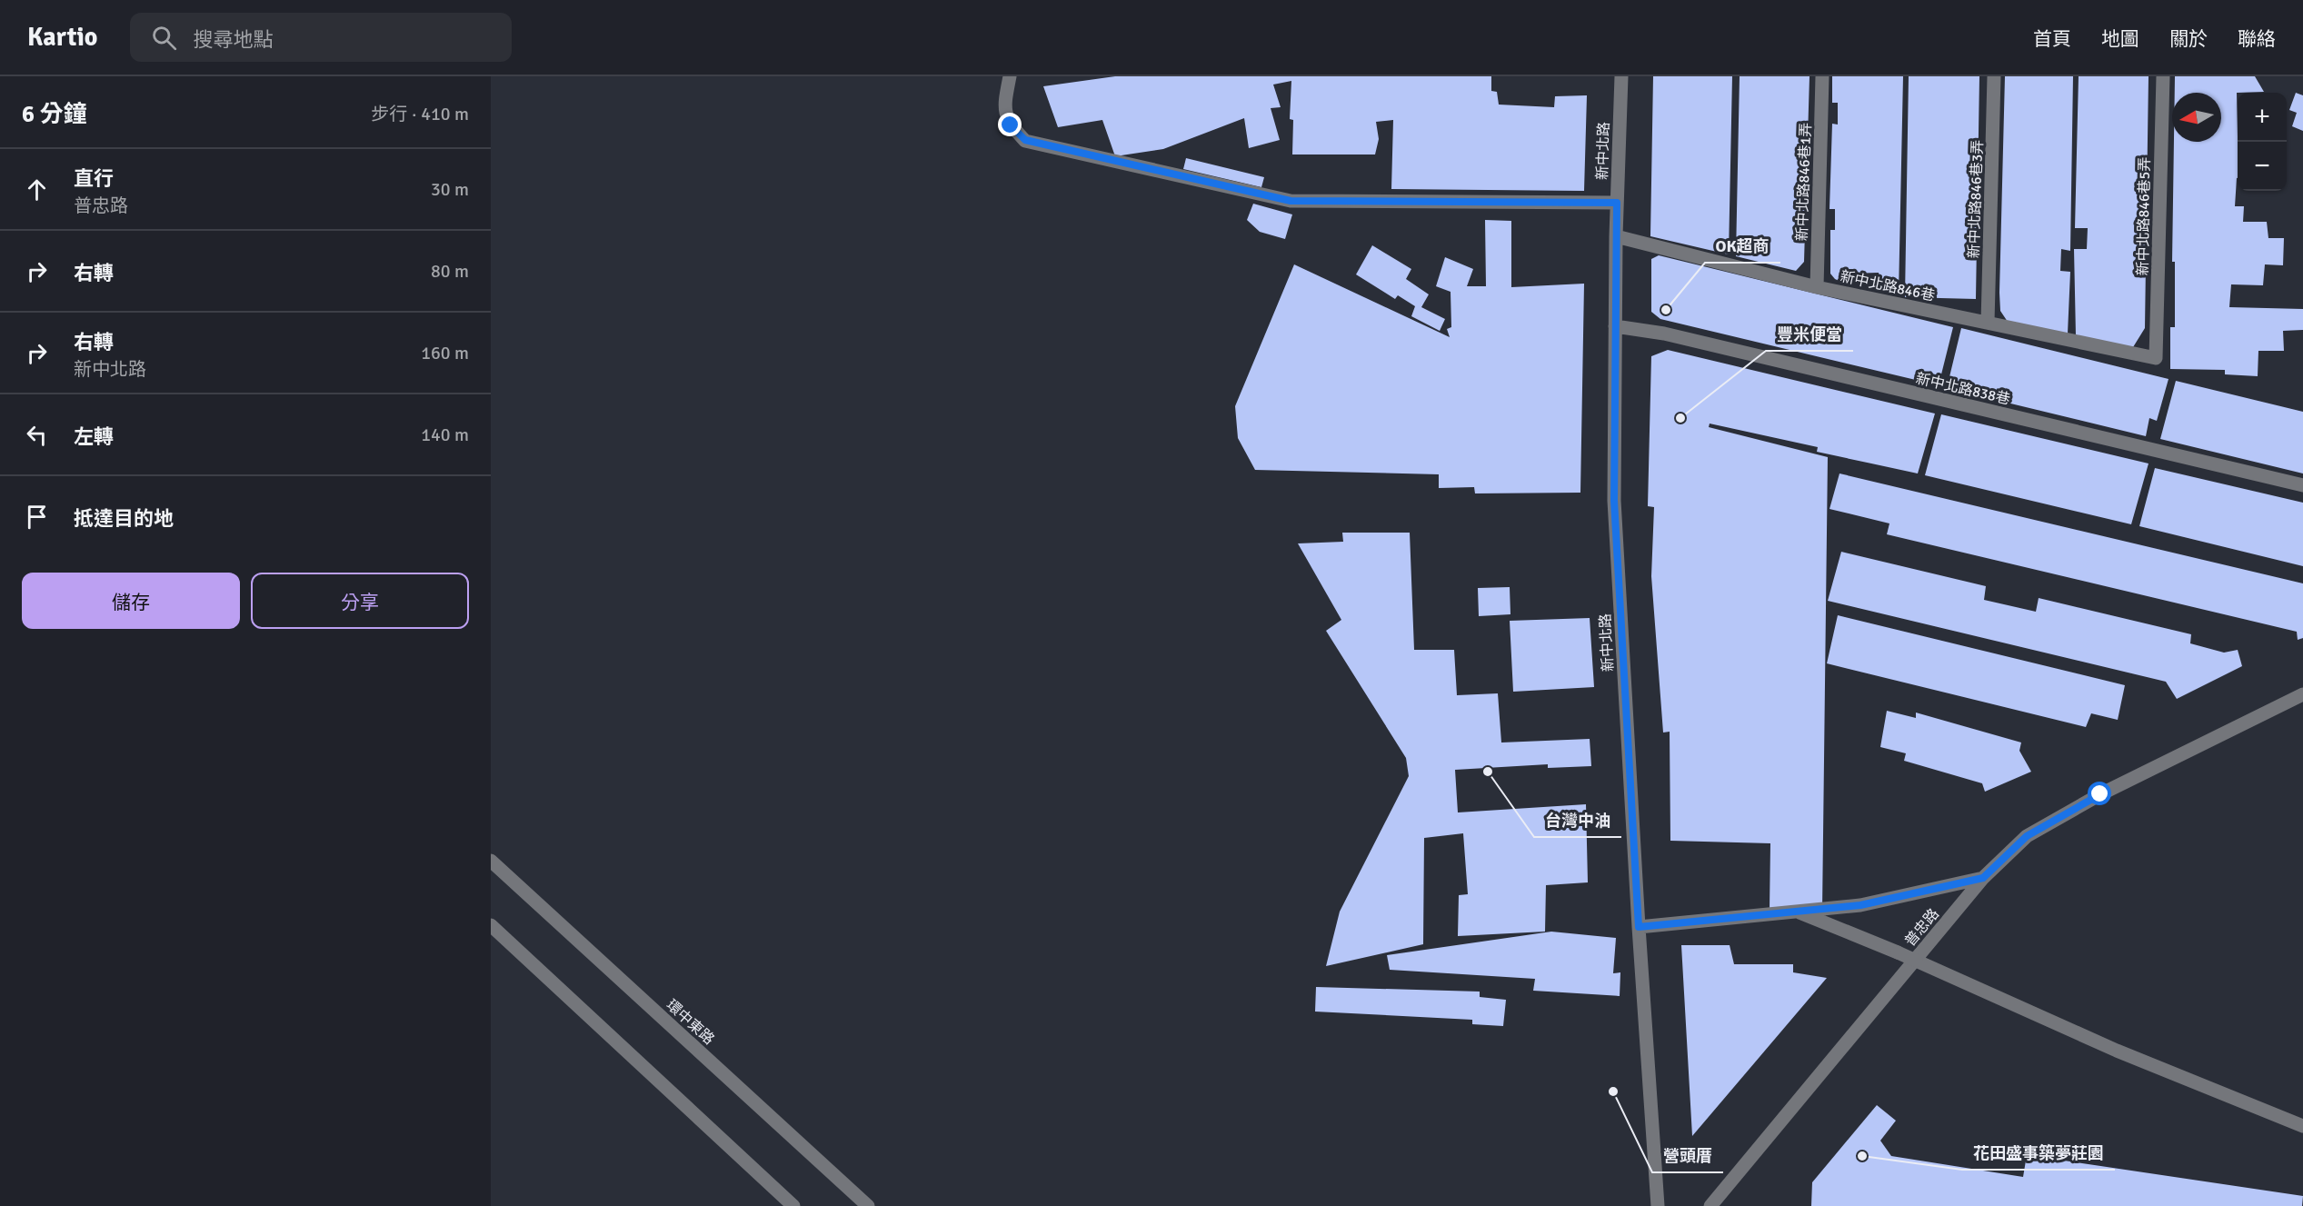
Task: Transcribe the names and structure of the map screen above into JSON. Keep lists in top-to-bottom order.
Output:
{
  "streets": {
    "street": [
      "新中北路",
      "新中北路846巷1弄",
      "新中北路846巷3弄",
      "新中北路846巷5弄",
      "新中北路846巷",
      "新中北路838巷",
      "普忠路",
      "環中東路"
    ]
  },
  "crossings": [
    ["新中北路", "新中北路846巷"],
    ["新中北路", "新中北路838巷"],
    ["新中北路846巷1弄", "新中北路846巷"],
    ["新中北路846巷3弄", "新中北路846巷"],
    ["新中北路846巷5弄", "新中北路846巷"]
  ],
  "places": [
    "OK超商",
    "豐米便當",
    "台灣中油",
    "營頭厝",
    "花田盛事築夢莊園"
  ],
  "north": "left",
  "page": {
    "header": "Kartio",
    "search": "搜尋地點",
    "nav": [
      "首頁",
      "地圖",
      "關於",
      "聯絡"
    ],
    "heading": ["6 分鐘", "步行 · 410 m"],
    "map_buttons": ["+", "−"],
    "list": [
      ["直行", "普忠路", "30 m"],
      ["右轉", "80 m"],
      ["右轉", "新中北路", "160 m"],
      ["左轉", "140 m"],
      "抵達目的地"
    ],
    "buttons": ["儲存", "分享"]
  }
}
